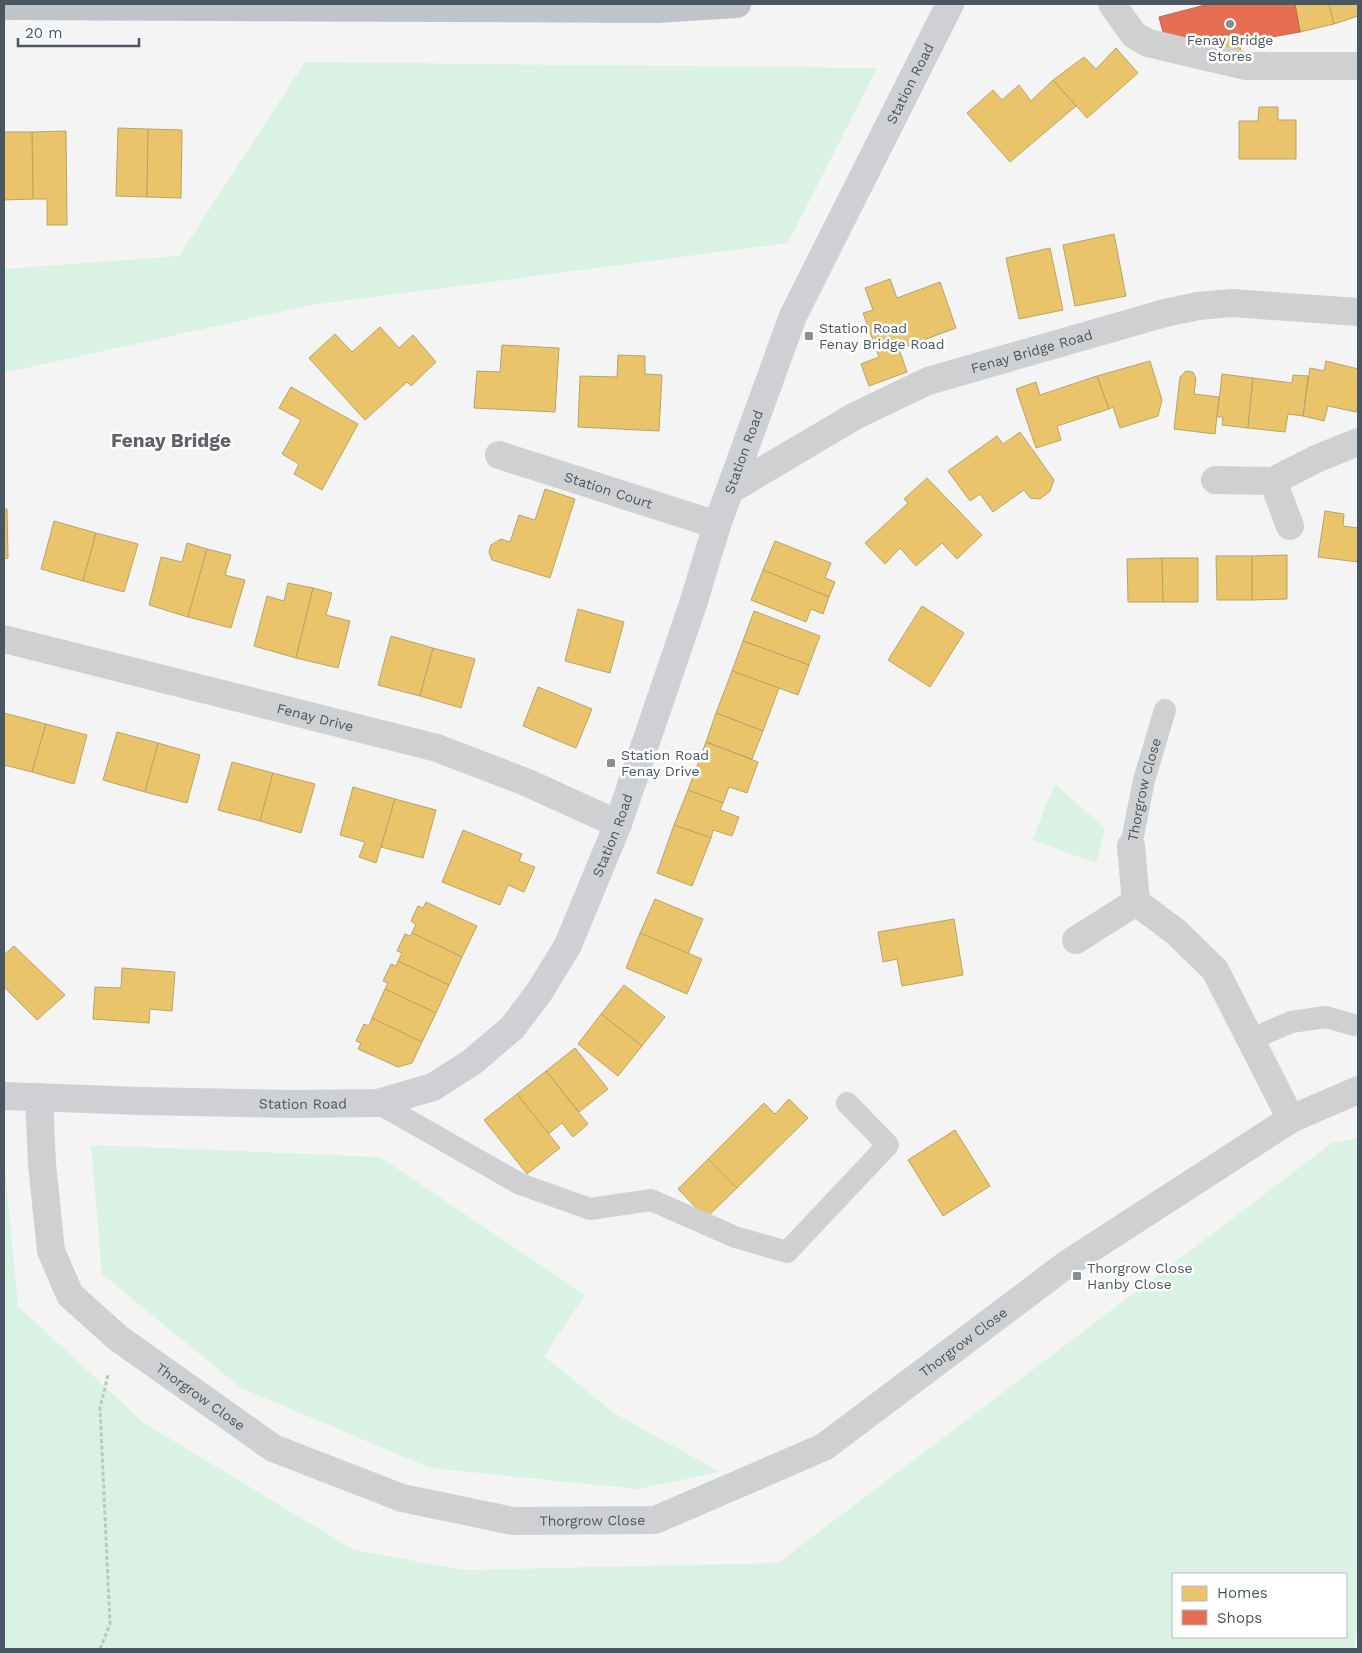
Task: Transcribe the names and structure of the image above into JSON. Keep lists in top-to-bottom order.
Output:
{
  "streets": {
    "street": [
      "Station Road",
      "Fenay Bridge Road",
      "Station Court",
      "Fenay Drive",
      "Thorgrow Close"
    ]
  },
  "crossings": [
    ["Station Road", "Fenay Bridge Road"],
    ["Station Road", "Station Court"],
    ["Station Road", "Fenay Drive"],
    ["Station Road", "Thorgrow Close"]
  ],
  "districts": ["Fenay Bridge"],
  "places": {
    "other": ["Fenay Bridge Stores"],
    "transit": ["Station Road Fenay Bridge Road", "Station Road Fenay Drive", "Thorgrow Close Hanby Close"]
  },
  "legend": ["Homes", "Shops"],
  "scale_bar": "20 m"
}
